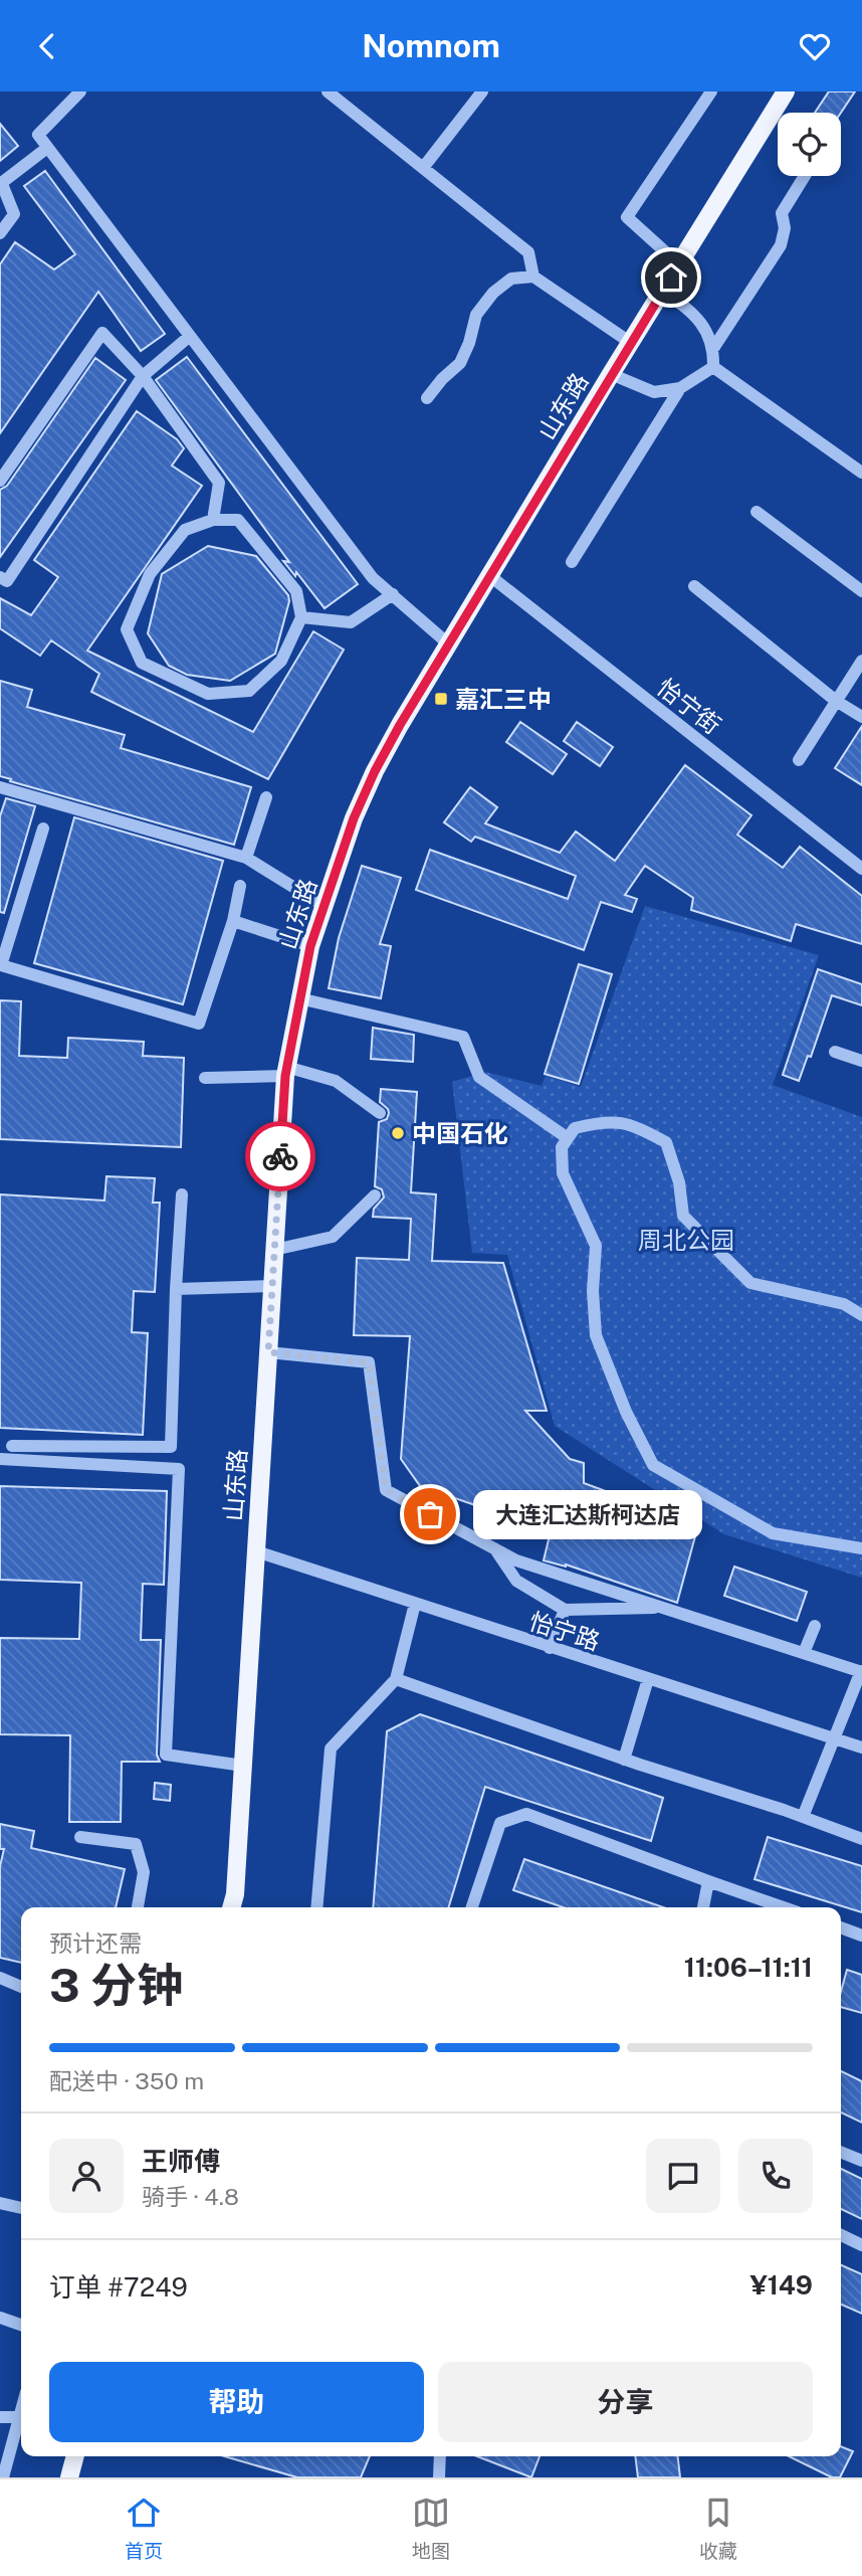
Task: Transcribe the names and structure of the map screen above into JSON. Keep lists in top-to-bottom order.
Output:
{
  "streets": {
    "main road": ["山东路"],
    "street": ["怡宁街", "怡宁路"]
  },
  "crossings": [
    ["山东路", "怡宁街"],
    ["山东路", "怡宁路"]
  ],
  "parks": ["周北公园"],
  "places": {
    "transit": ["嘉汇三中"],
    "other": ["中国石化", "大连汇达斯柯达店"]
  },
  "page": {
    "header": "Nomnom",
    "bubble": "大连汇达斯柯达店",
    "heading": ["3 分钟", "预计还需", "11:06–11:11"],
    "panel": [
      "王师傅",
      "骑手 · 4.8",
      "订单 #7249",
      "¥149"
    ],
    "bar": "配送中 · 350 m",
    "buttons": ["帮助", "分享"],
    "tabs": ["首页", "地图", "收藏"]
  }
}
